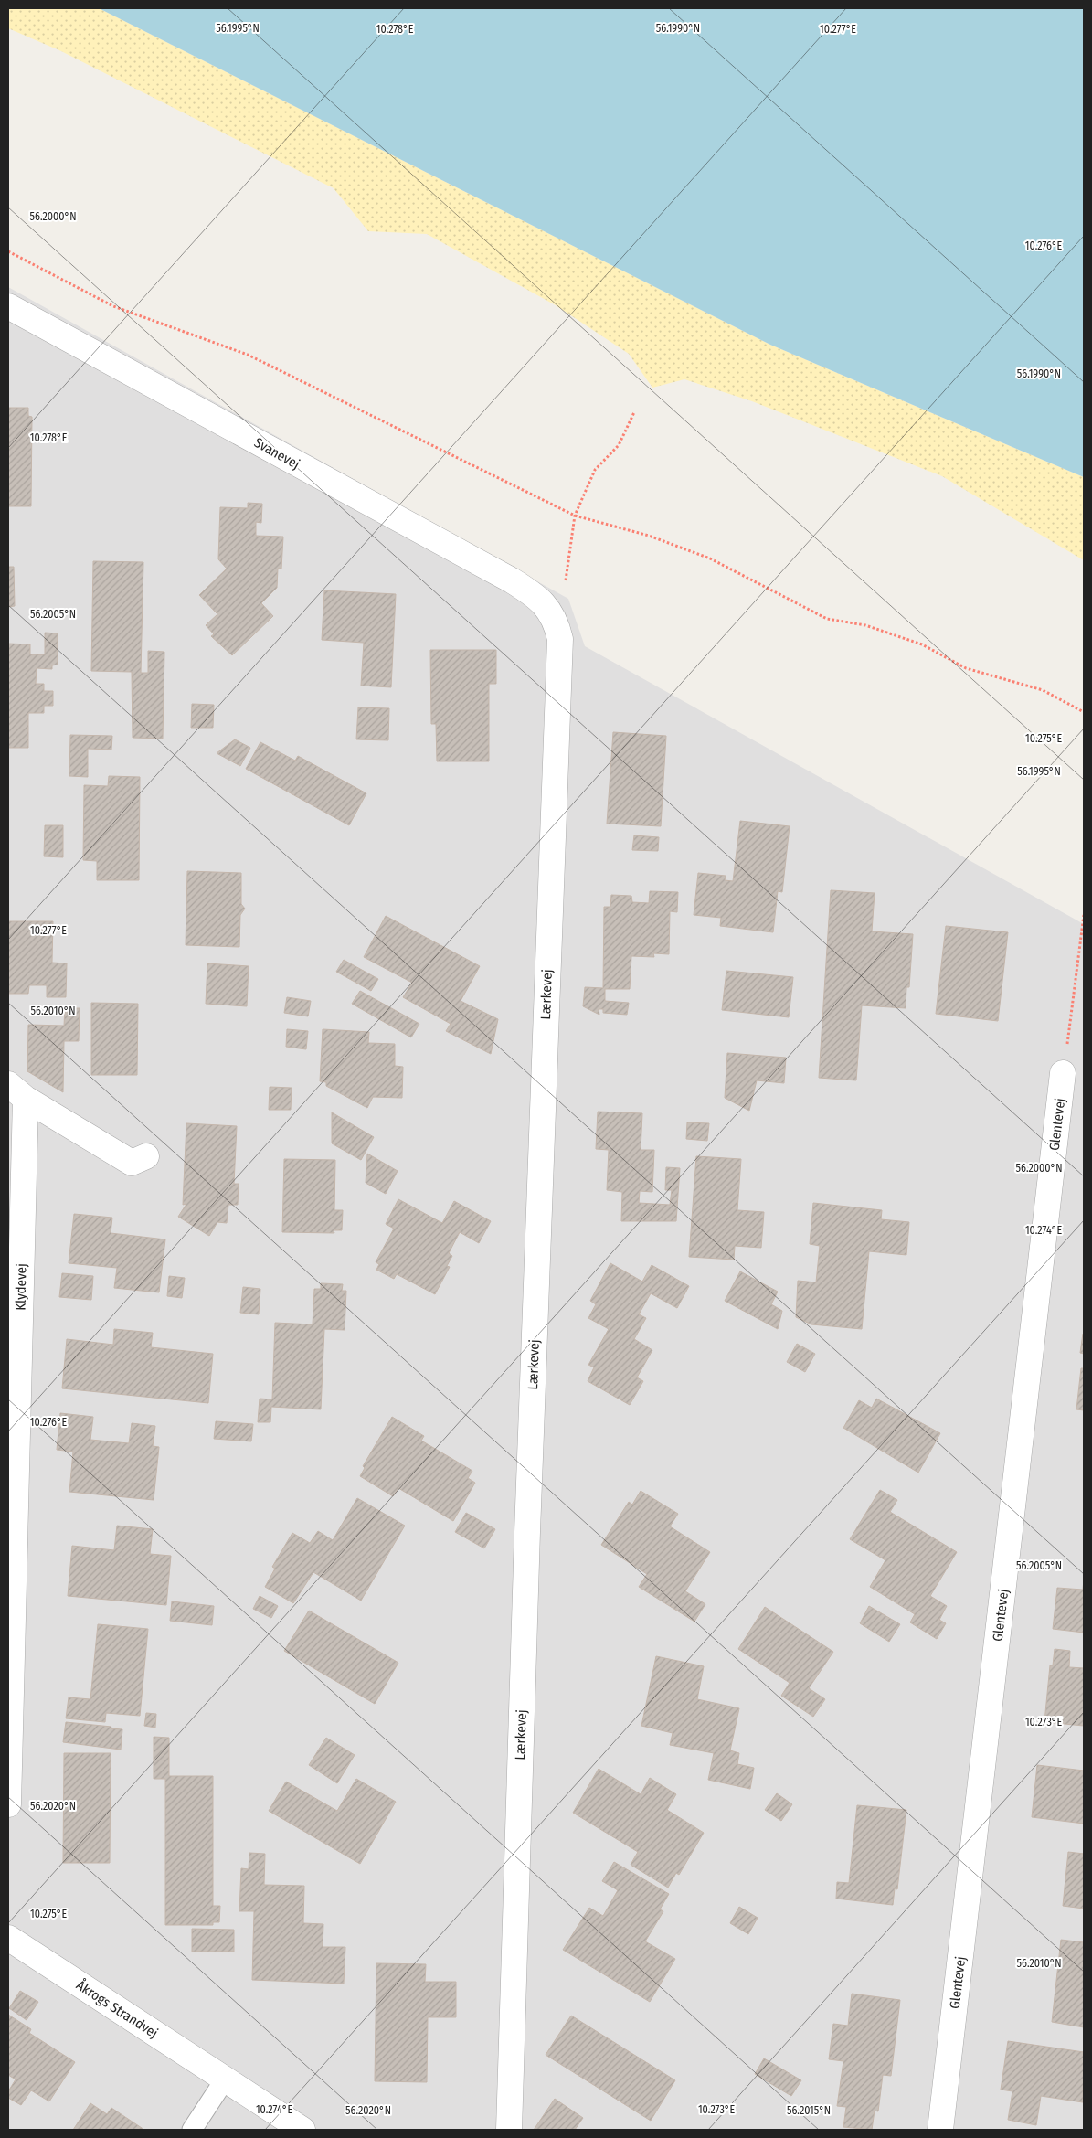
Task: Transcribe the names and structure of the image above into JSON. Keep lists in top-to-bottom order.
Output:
{
  "streets": {
    "street": [
      "Svanevej",
      "Lærkevej",
      "Glentevej",
      "Klydevej",
      "Åkrogs Strandvej"
    ]
  },
  "crossings": [
    ["Svanevej", "Lærkevej"]
  ],
  "coordinates": [
    "56.1995°N",
    "56.1990°N",
    "10.278°E",
    "10.277°E",
    "56.2000°N",
    "10.276°E",
    "56.2005°N",
    "10.275°E",
    "56.2010°N",
    "10.274°E",
    "10.273°E",
    "56.2020°N",
    "56.2015°N"
  ]
}
